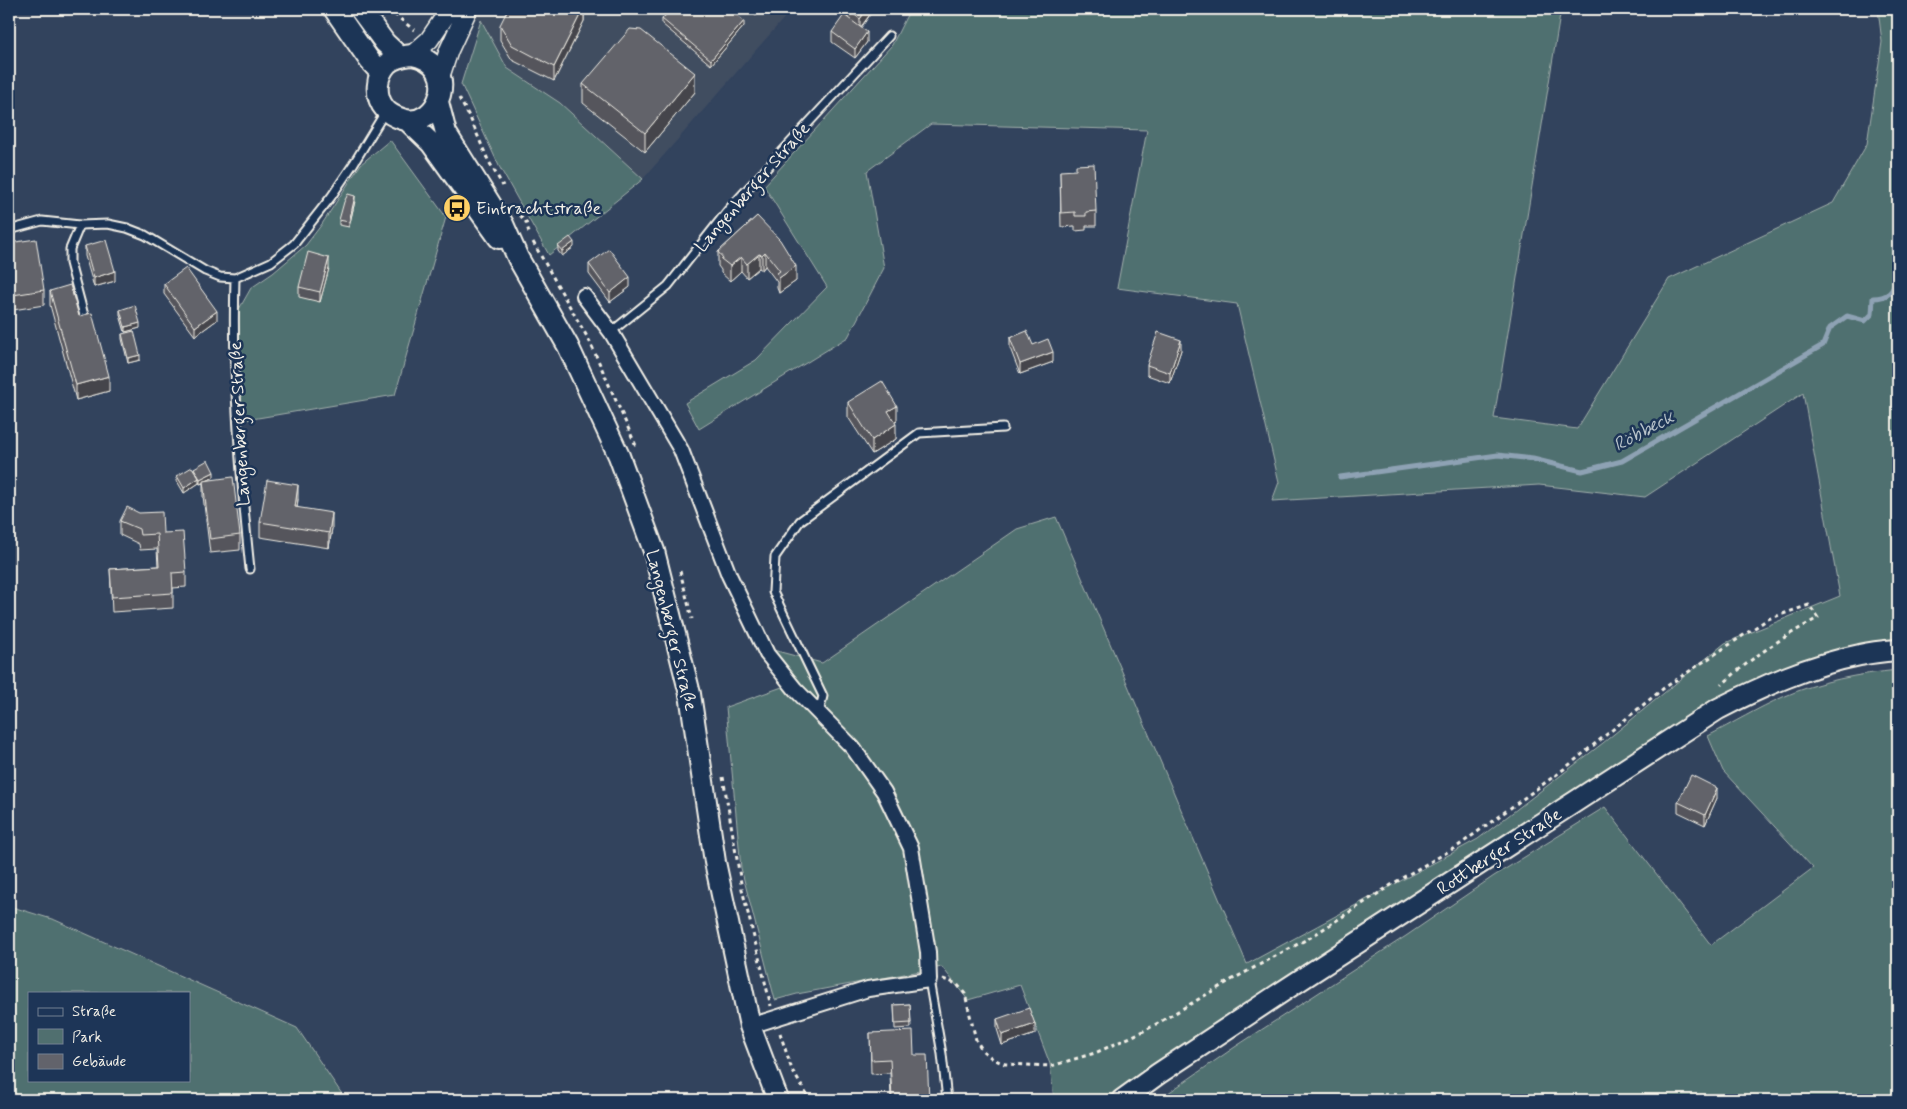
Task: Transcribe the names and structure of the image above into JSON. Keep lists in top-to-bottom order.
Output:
{
  "streets": {
    "main road": ["Langenberger Straße", "Rottberger Straße"]
  },
  "water": ["Röbbeck"],
  "places": {
    "bus stop": ["Eintrachtstraße"]
  },
  "legend": ["Straße", "Park", "Gebäude"]
}
